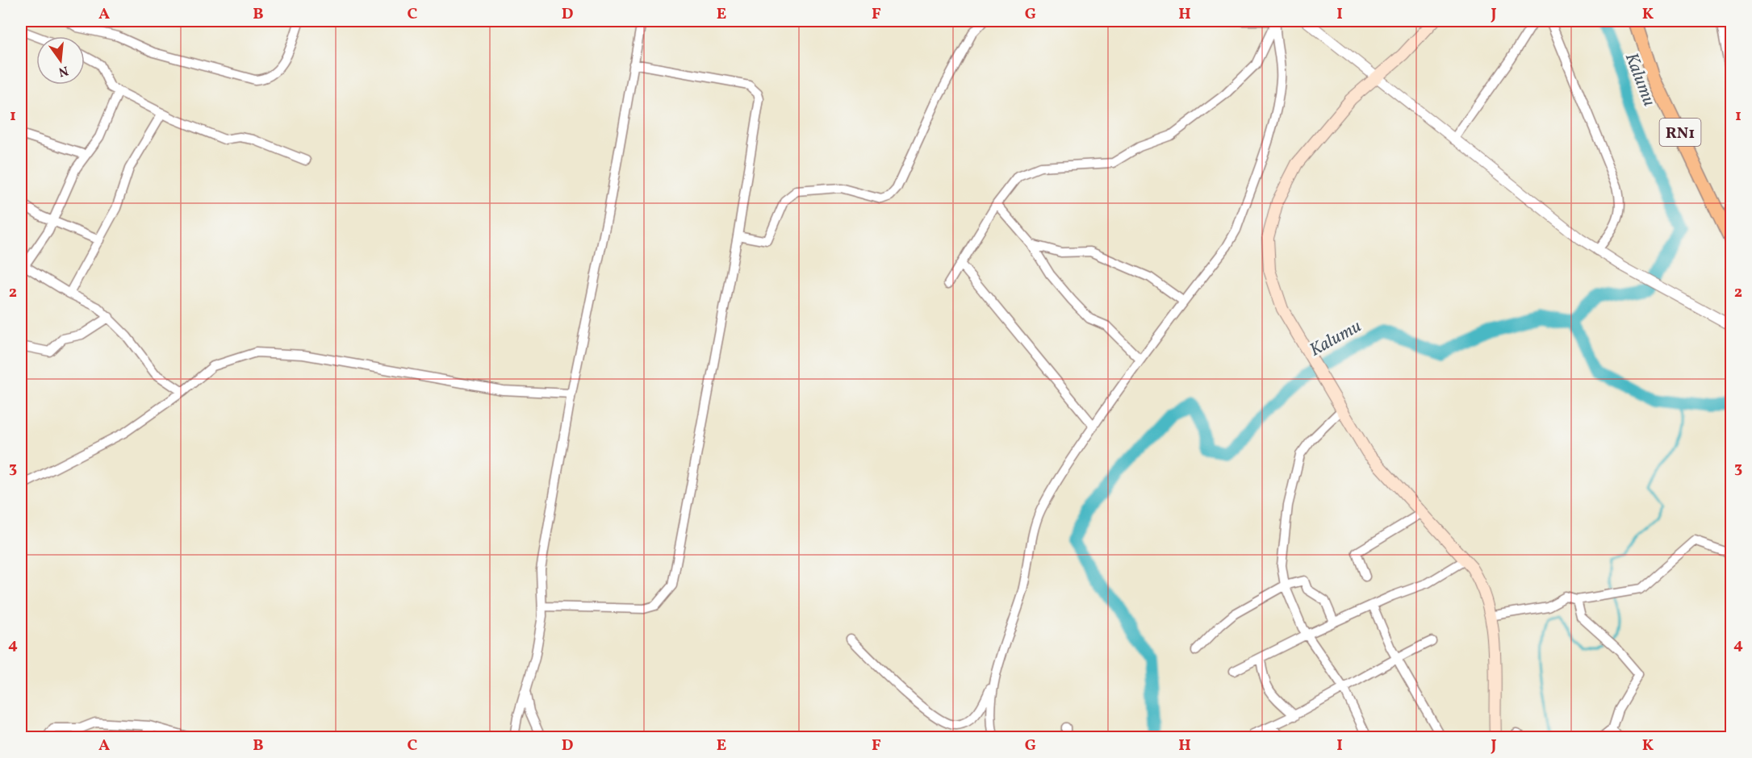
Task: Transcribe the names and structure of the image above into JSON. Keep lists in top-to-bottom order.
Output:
{
  "streets": {
    "highway": ["RN1"]
  },
  "water": ["Kalumu"],
  "north": "bottom",
  "grid": {
    "columns": [
      "A",
      "B",
      "C",
      "D",
      "E",
      "F",
      "G",
      "H",
      "I",
      "J",
      "K"
    ],
    "rows": [
      "1",
      "2",
      "3",
      "4"
    ]
  }
}
